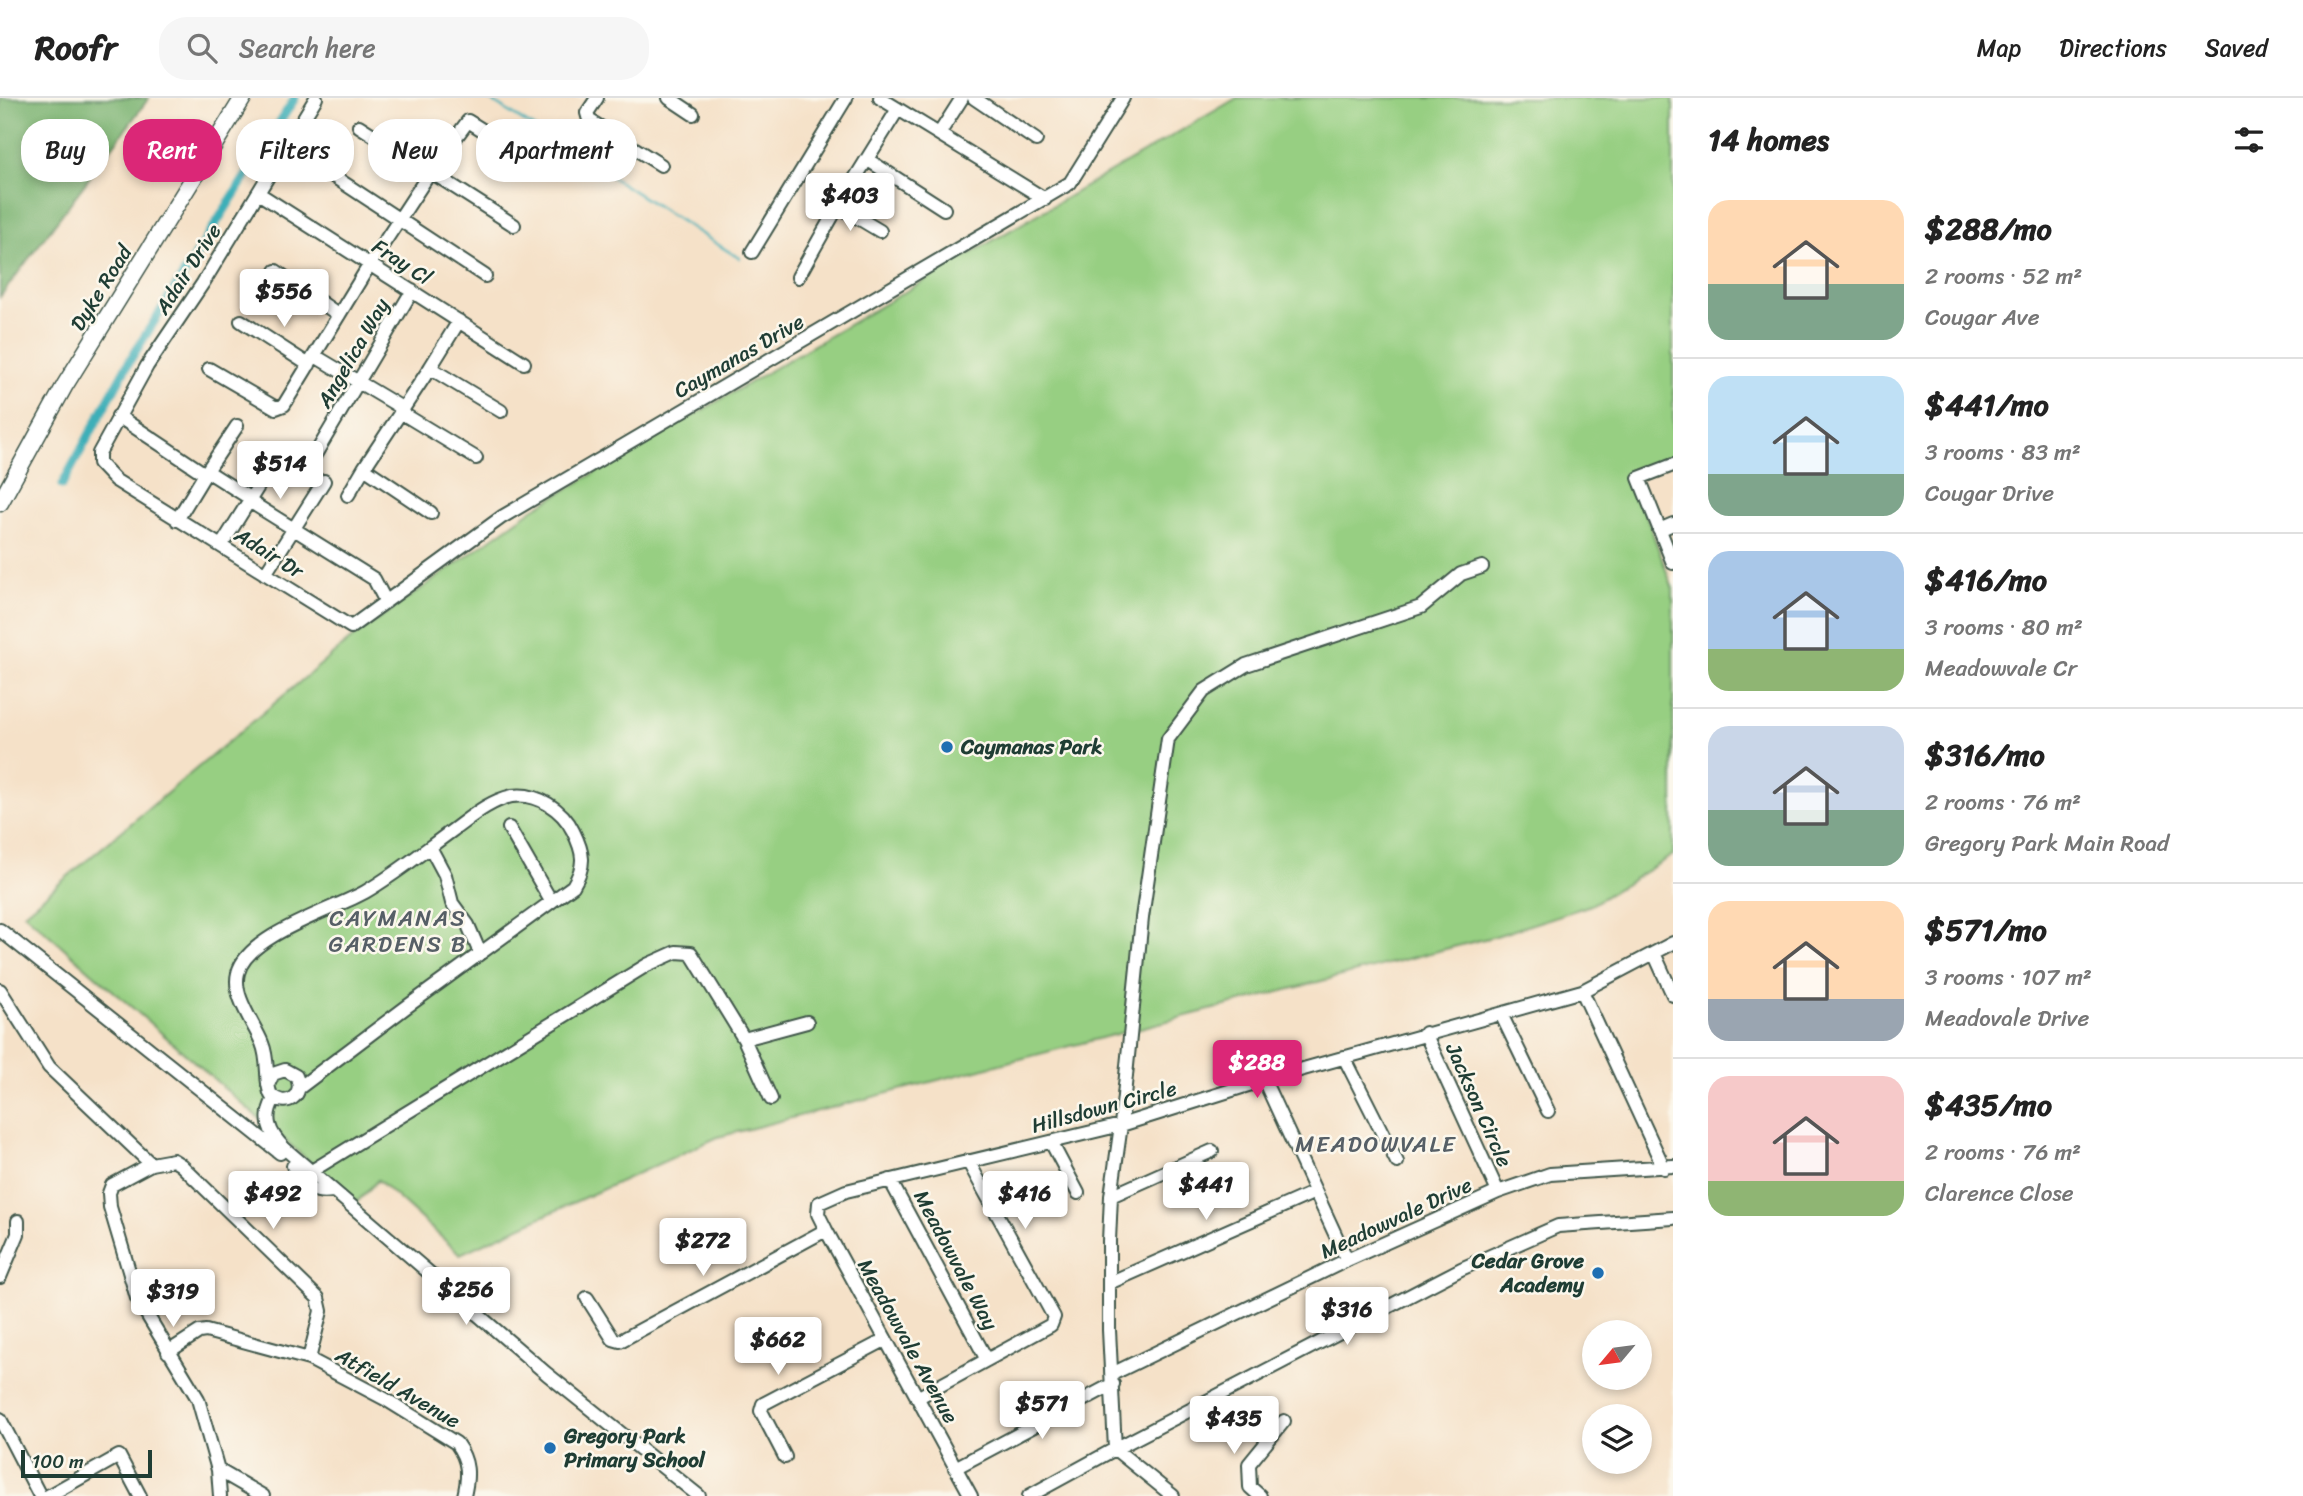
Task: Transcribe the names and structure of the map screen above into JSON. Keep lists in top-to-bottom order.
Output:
{
  "streets": {
    "main road": ["Dyke Road"],
    "street": [
      "Fray Cl",
      "Adair Drive",
      "Angelica Way",
      "Caymanas Drive",
      "Adair Dr",
      "Jackson Circle",
      "Hillsdown Circle",
      "Meadowvale Drive",
      "Meadowvale Way",
      "Meadowvale Avenue",
      "Atfield Avenue"
    ]
  },
  "crossings": [
    ["Fray Cl", "Adair Drive"],
    ["Fray Cl", "Angelica Way"],
    ["Adair Drive", "Adair Dr"],
    ["Caymanas Drive", "Adair Dr"],
    ["Jackson Circle", "Hillsdown Circle"],
    ["Jackson Circle", "Meadowvale Drive"],
    ["Hillsdown Circle", "Meadowvale Way"],
    ["Hillsdown Circle", "Meadowvale Avenue"],
    ["Meadowvale Drive", "Meadowvale Avenue"]
  ],
  "districts": ["CAYMANAS GARDENS B", "MEADOWVALE"],
  "places": ["Caymanas Park", "Cedar Grove Academy", "Gregory Park Primary School"],
  "scale_bar": "100 m",
  "north": "bottom left",
  "page": {
    "header": "Roofr",
    "search": "Search here",
    "nav": ["Map", "Directions", "Saved"],
    "heading": "14 homes",
    "chip": [
      "Buy",
      "Rent",
      "Filters",
      "New",
      "Apartment"
    ],
    "price": [
      "$403",
      "$556",
      "$514",
      "$288",
      "$441",
      "$492",
      "$416",
      "$272",
      "$256",
      "$319",
      "$316",
      "$662",
      "$571",
      "$435"
    ],
    "list": [
      {
        "name": "$288/mo",
        "note": "2 rooms · 52 m² · Cougar Ave"
      },
      {
        "name": "$441/mo",
        "note": "3 rooms · 83 m² · Cougar Drive"
      },
      {
        "name": "$416/mo",
        "note": "3 rooms · 80 m² · Meadowvale Cr"
      },
      {
        "name": "$316/mo",
        "note": "2 rooms · 76 m² · Gregory Park Main Road"
      },
      {
        "name": "$571/mo",
        "note": "3 rooms · 107 m² · Meadovale Drive"
      },
      {
        "name": "$435/mo",
        "note": "2 rooms · 76 m² · Clarence Close"
      }
    ],
    "scale": "100 m"
  }
}
